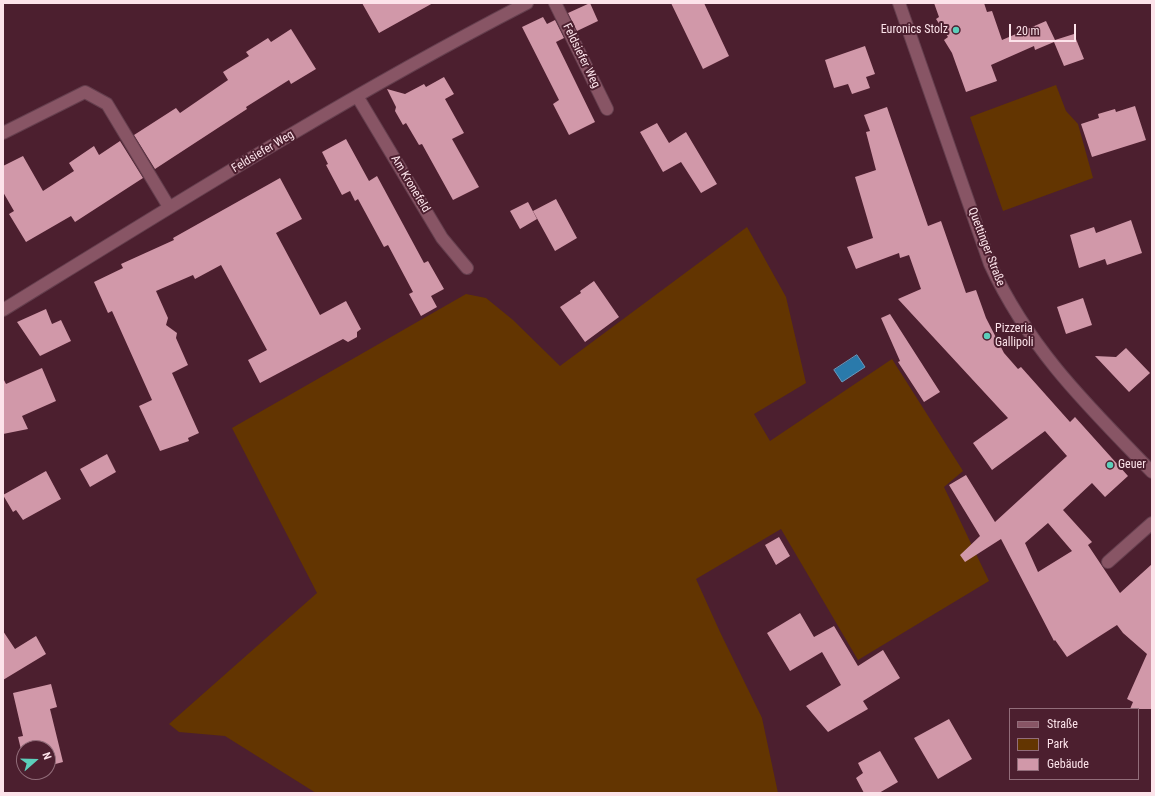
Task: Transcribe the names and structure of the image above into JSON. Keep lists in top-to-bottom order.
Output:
{
  "streets": {
    "street": ["Feldsiefer Weg", "Am Kronefeld", "Quettinger Straße"]
  },
  "crossings": [
    ["Feldsiefer Weg", "Am Kronefeld"]
  ],
  "places": ["Euronics Stolz", "Pizzeria Gallipoli", "Geuer"],
  "legend": ["Straße", "Park", "Gebäude"],
  "scale_bar": "20 m",
  "north": "right"
}
